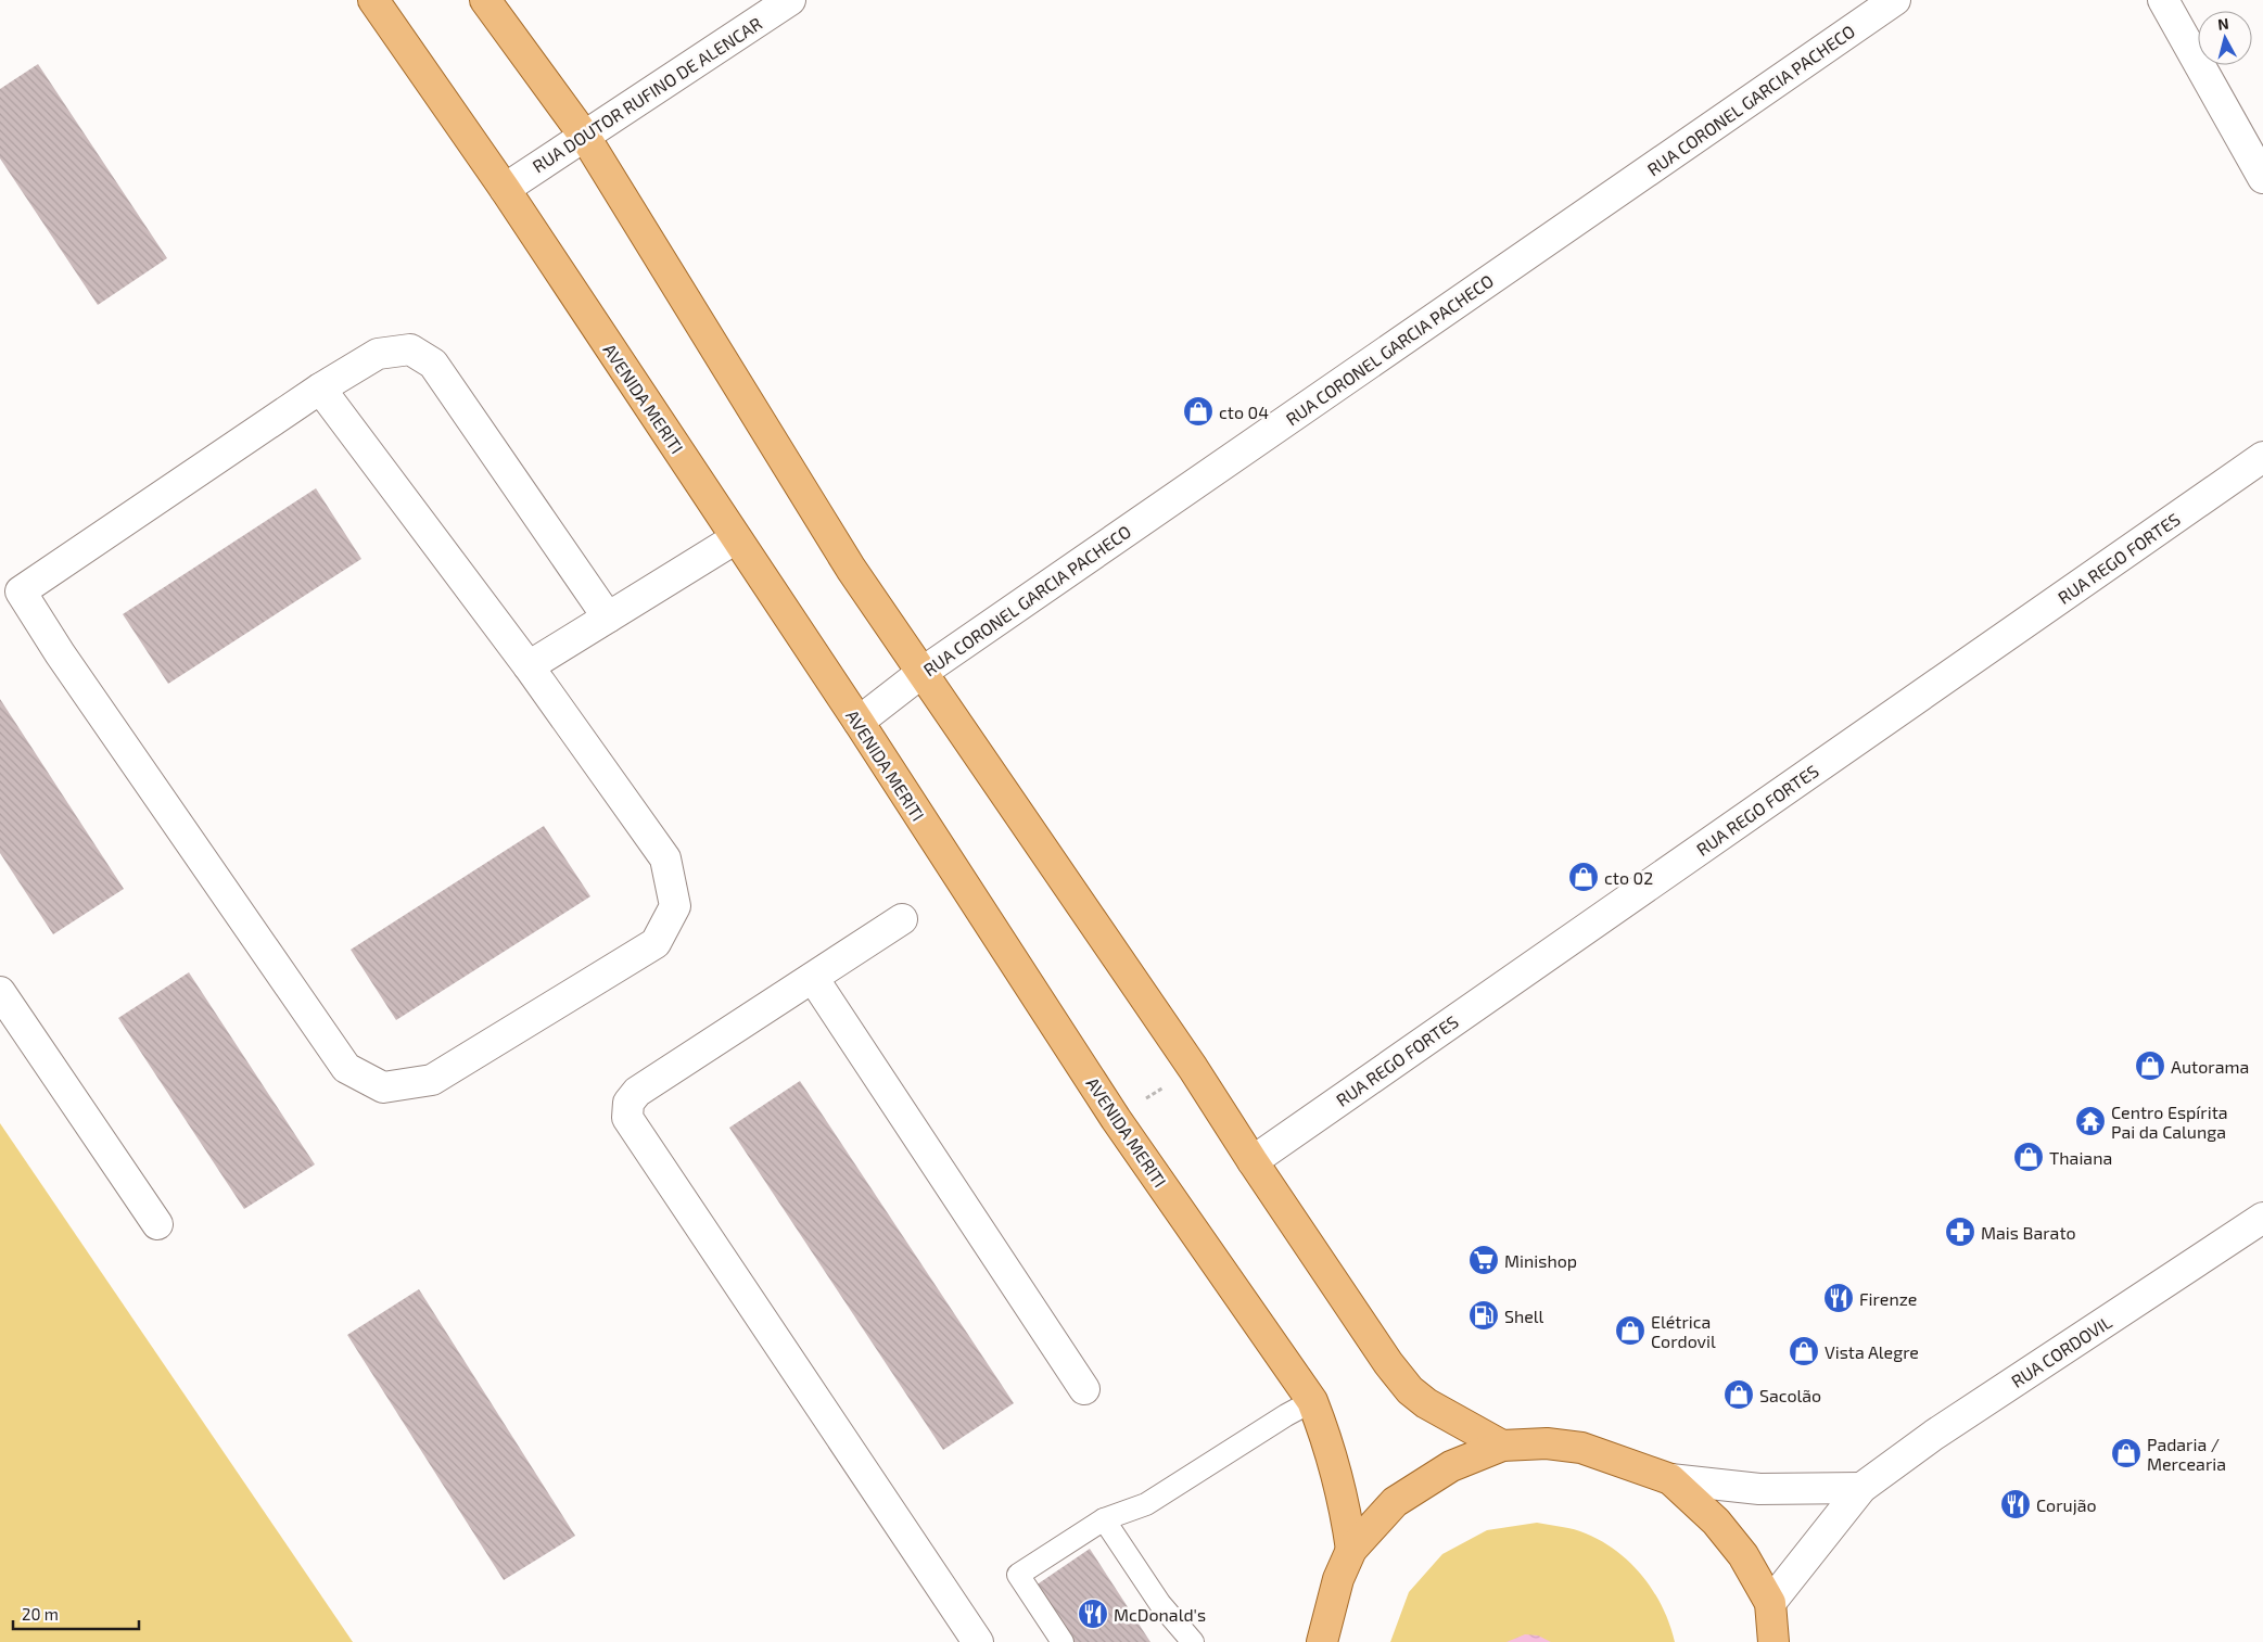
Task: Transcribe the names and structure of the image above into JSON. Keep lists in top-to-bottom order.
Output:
{
  "streets": {
    "main road": ["AVENIDA MERITI"],
    "street": [
      "RUA DOUTOR RUFINO DE ALENCAR",
      "RUA CORONEL GARCIA PACHECO",
      "RUA REGO FORTES",
      "RUA CORDOVIL"
    ]
  },
  "crossings": [
    ["RUA DOUTOR RUFINO DE ALENCAR", "AVENIDA MERITI"],
    ["RUA CORONEL GARCIA PACHECO", "AVENIDA MERITI"]
  ],
  "places": {
    "shop": [
      "cto 04",
      "cto 02",
      "Autorama",
      "Thaiana",
      "Elétrica Cordovil",
      "Vista Alegre",
      "Sacolão",
      "Padaria / Mercearia"
    ],
    "temple": ["Centro Espírita Pai da Calunga"],
    "pharmacy": ["Mais Barato"],
    "supermarket": ["Minishop"],
    "restaurant": ["Firenze", "Corujão", "McDonald's"],
    "fuel station": ["Shell"]
  },
  "scale_bar": "20 m",
  "north": "top"
}
